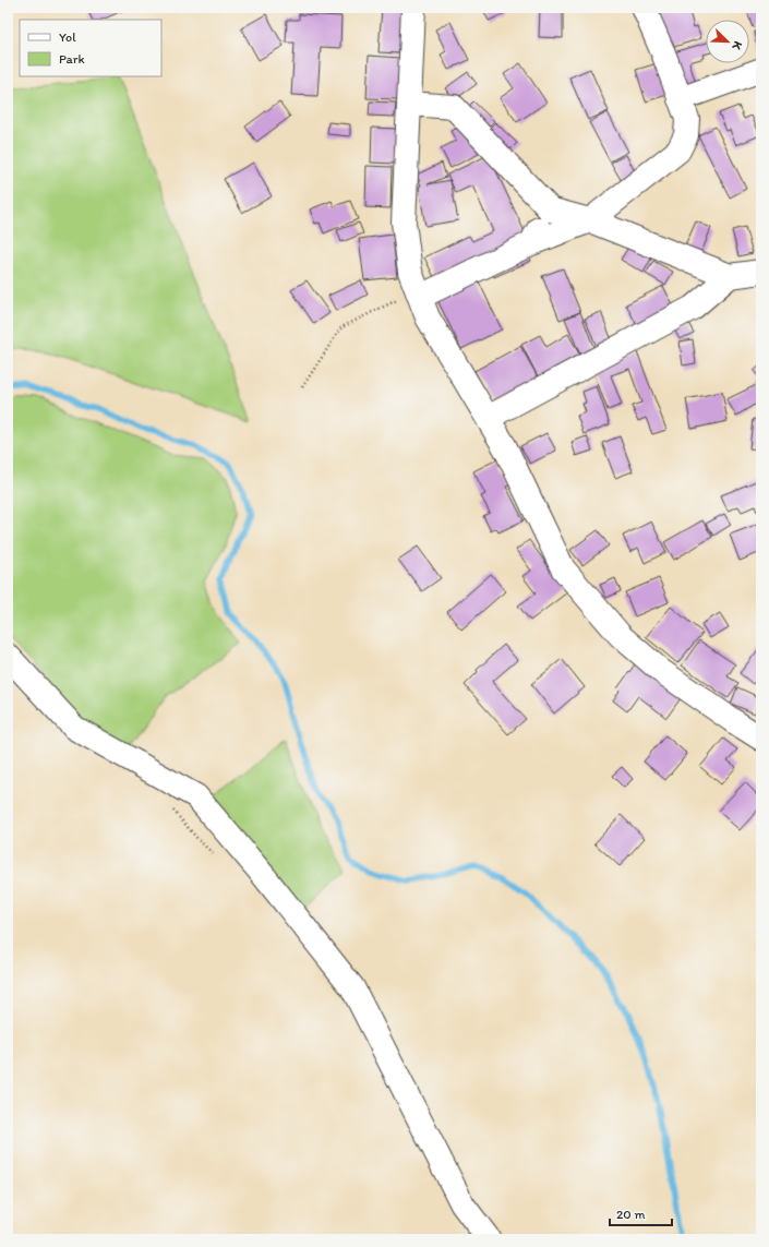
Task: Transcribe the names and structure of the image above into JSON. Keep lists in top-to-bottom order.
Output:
{
  "legend": ["Yol", "Park"],
  "scale_bar": "20 m",
  "north": "bottom right"
}
